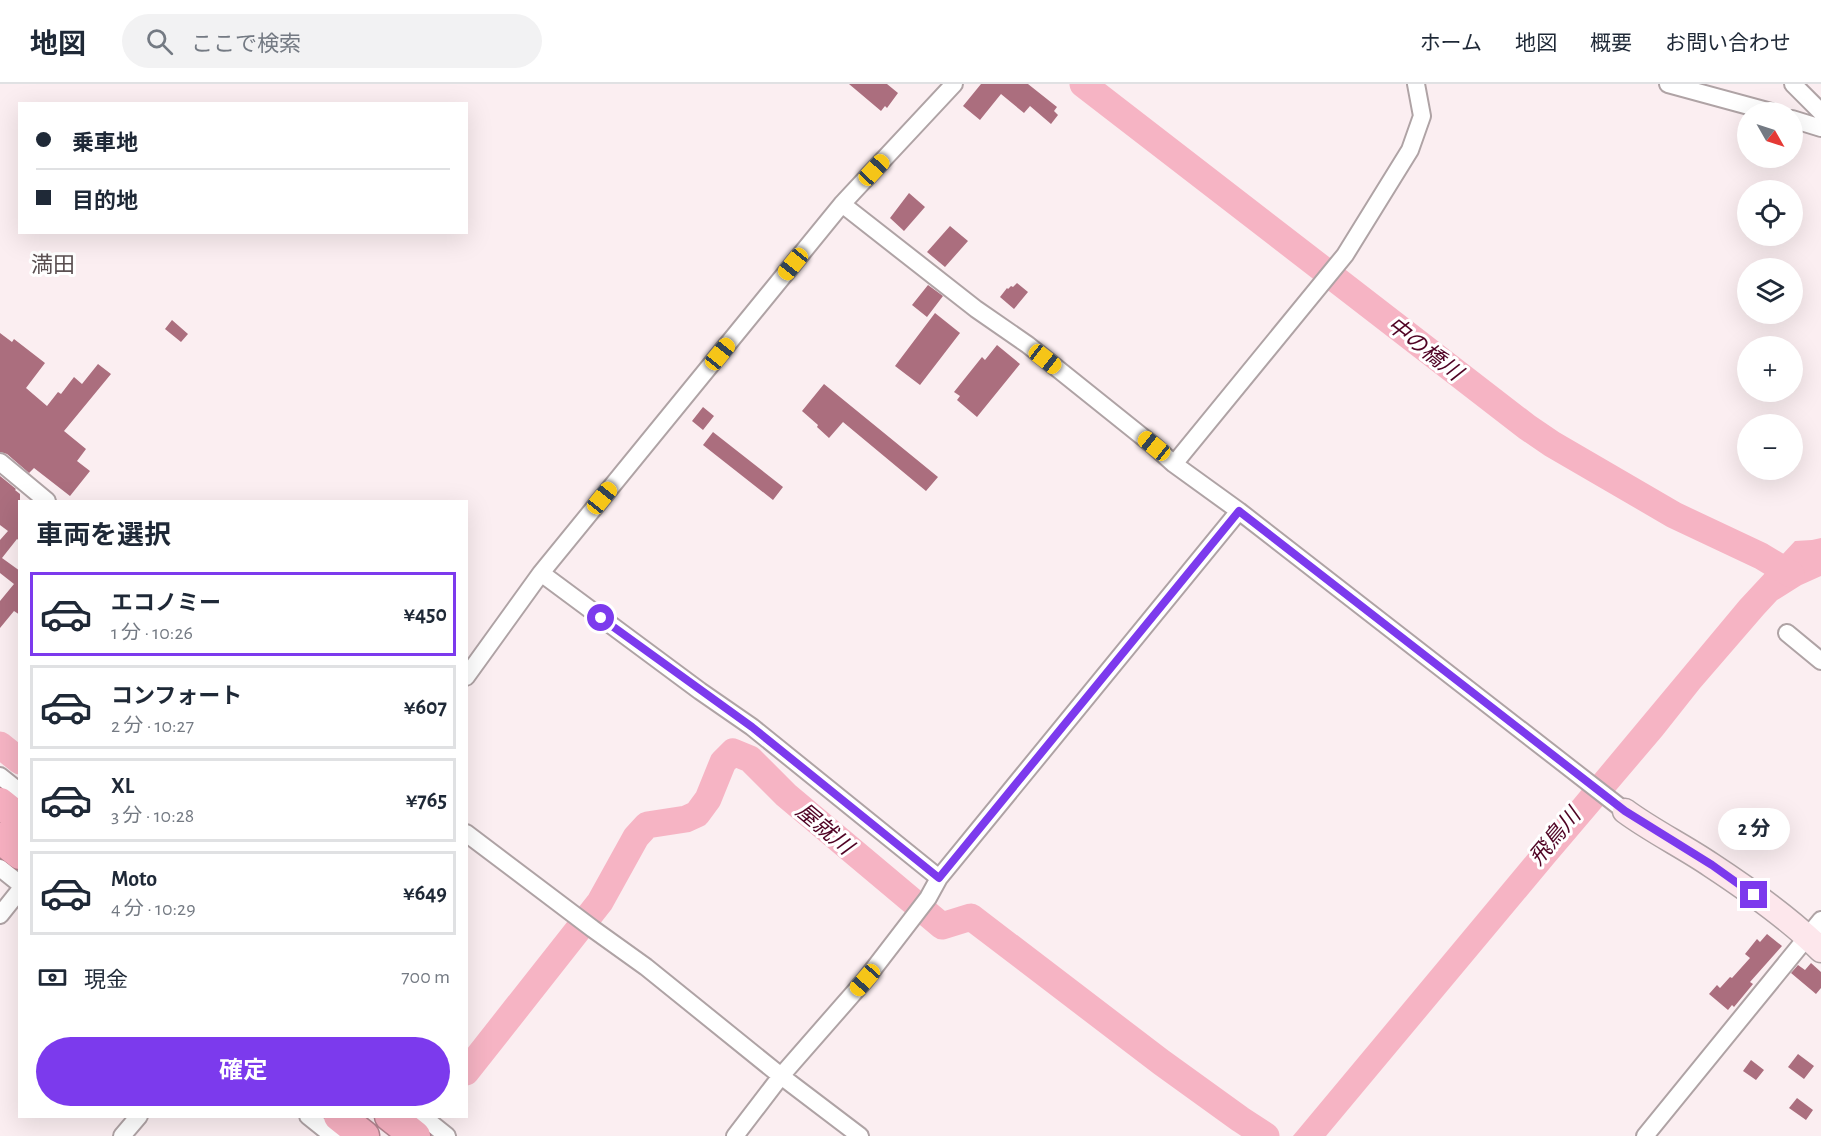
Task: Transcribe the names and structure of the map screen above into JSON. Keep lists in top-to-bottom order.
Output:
{
  "districts": ["満田"],
  "water": ["中の橋川", "屋就川", "飛鳥川"],
  "north": "bottom right",
  "page": {
    "header": "地図",
    "search": "ここで検索",
    "nav": [
      "ホーム",
      "地図",
      "概要",
      "お問い合わせ"
    ],
    "map_buttons": ["+", "−"],
    "banner": ["乗車地", "目的地"],
    "heading": "車両を選択",
    "list": [
      {
        "name": "エコノミー",
        "note": "1 分 · 10:26",
        "value": "¥450"
      },
      {
        "name": "コンフォート",
        "note": "2 分 · 10:27",
        "value": "¥607"
      },
      {
        "name": "XL",
        "note": "3 分 · 10:28",
        "value": "¥765"
      },
      {
        "name": "Moto",
        "note": "4 分 · 10:29",
        "value": "¥649"
      }
    ],
    "bubble": "2 分",
    "pay": ["現金", "700 m"],
    "buttons": "確定"
  }
}
